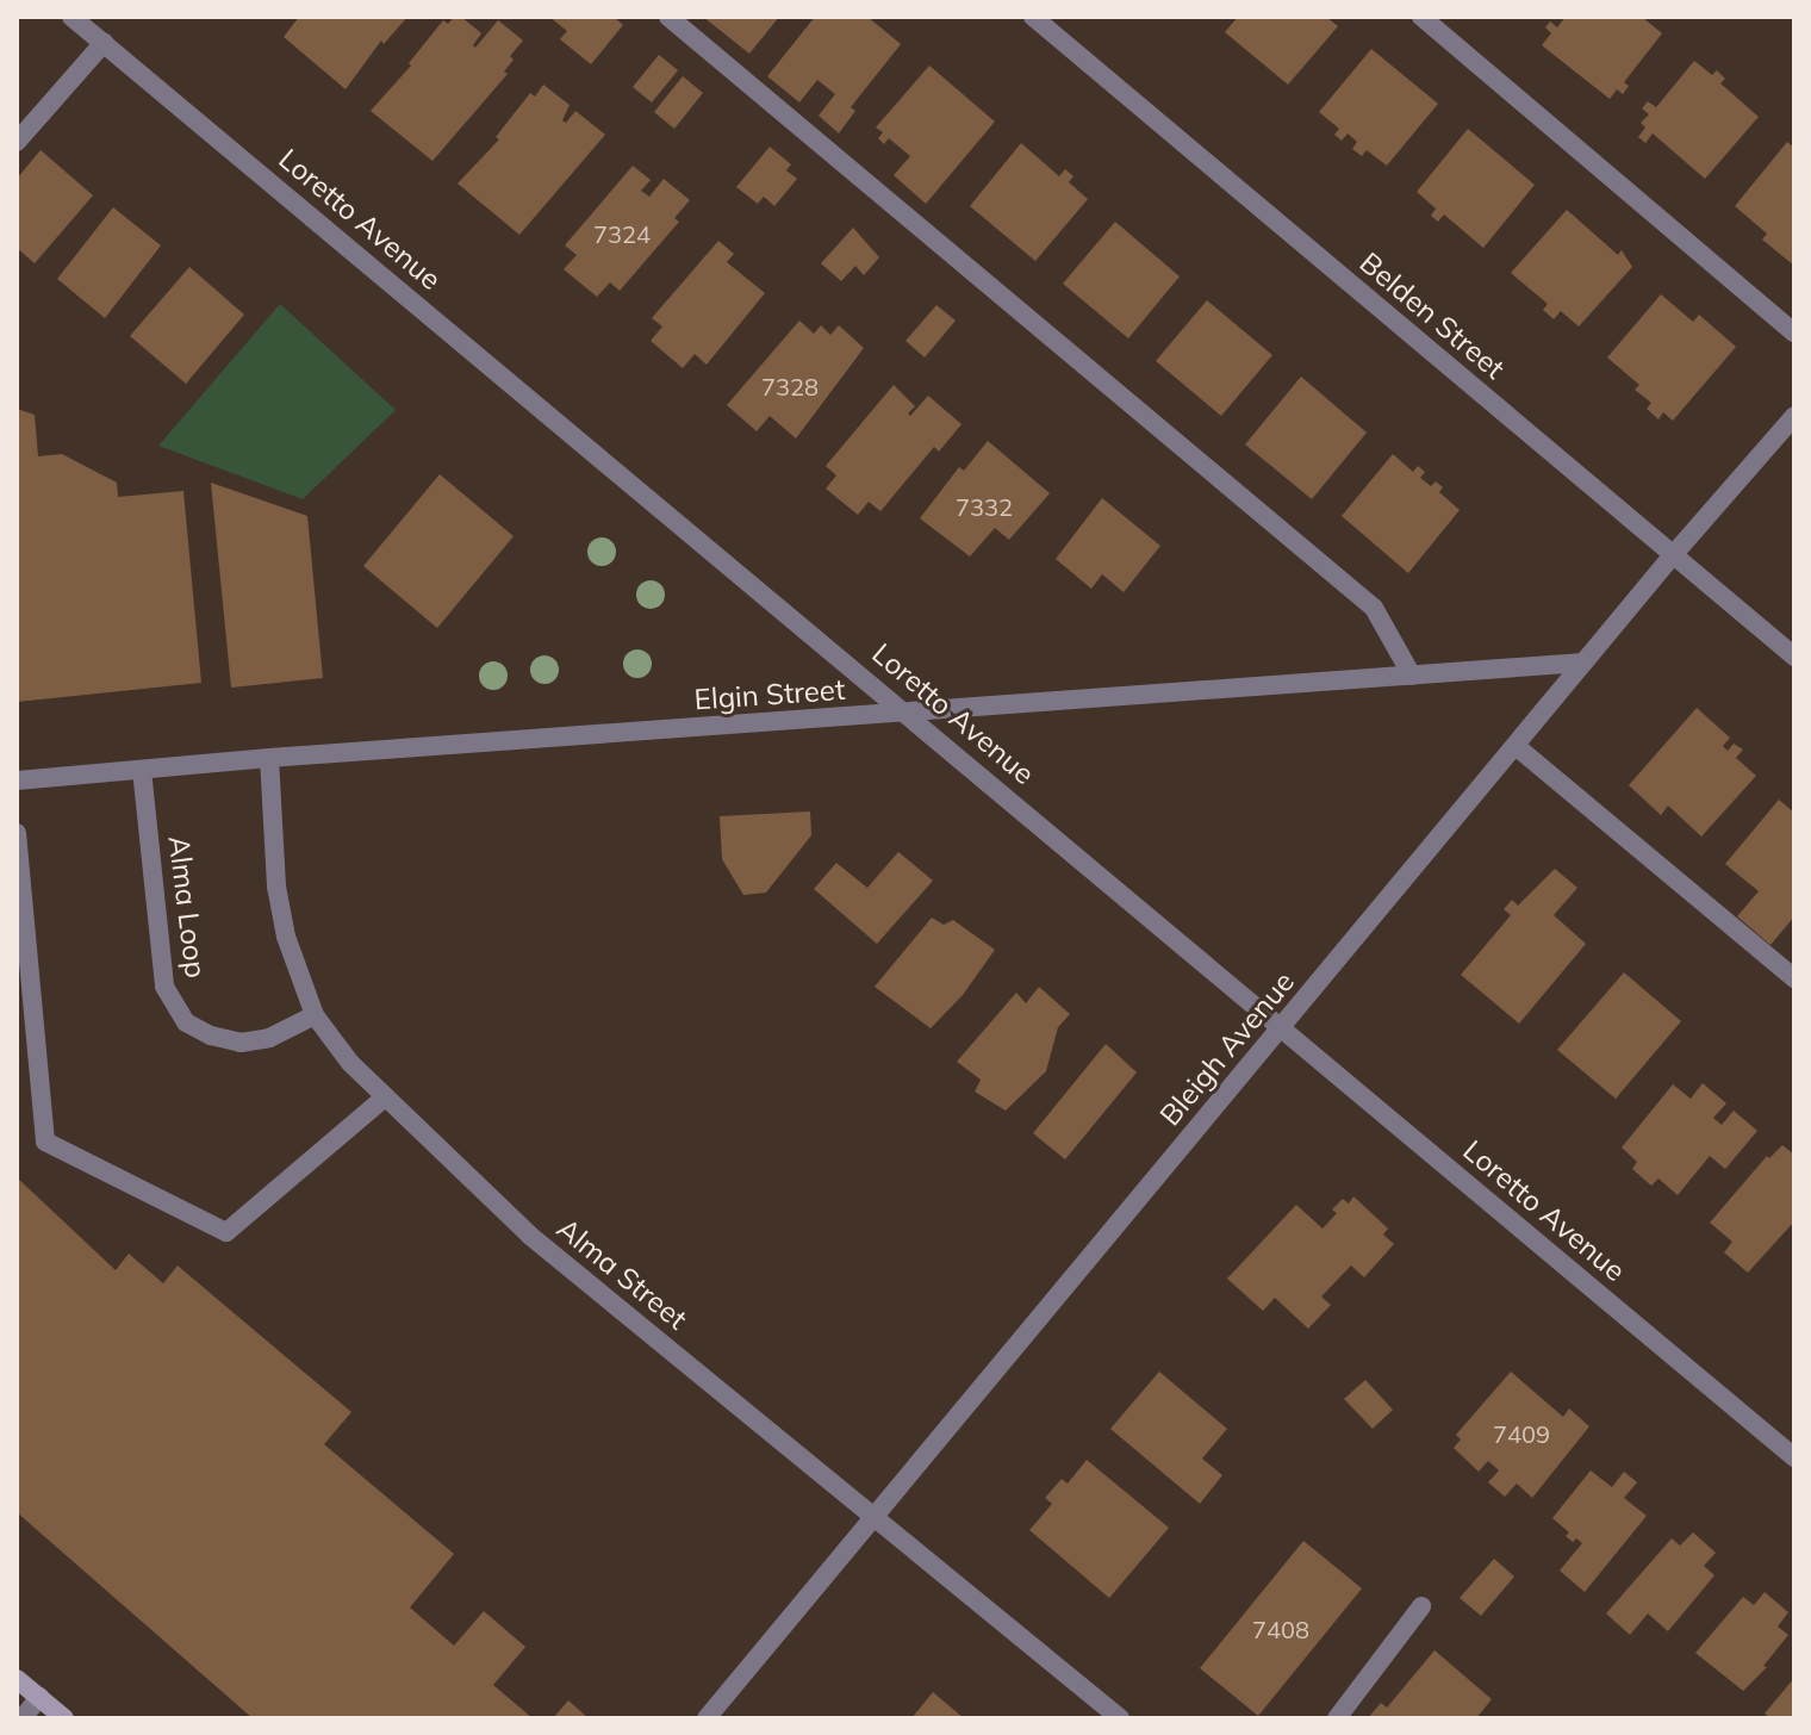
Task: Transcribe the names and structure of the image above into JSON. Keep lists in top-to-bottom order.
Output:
{
  "streets": {
    "street": [
      "Loretto Avenue",
      "Belden Street",
      "Elgin Street",
      "Alma Loop",
      "Bleigh Avenue",
      "Alma Street"
    ]
  },
  "crossings": [
    ["Loretto Avenue", "Elgin Street"],
    ["Loretto Avenue", "Bleigh Avenue"],
    ["Belden Street", "Bleigh Avenue"],
    ["Elgin Street", "Alma Loop"],
    ["Elgin Street", "Bleigh Avenue"],
    ["Elgin Street", "Alma Street"],
    ["Alma Loop", "Alma Street"],
    ["Bleigh Avenue", "Alma Street"]
  ],
  "house_numbers": [
    "7324",
    "7328",
    "7332",
    "7409",
    "7408"
  ]
}
